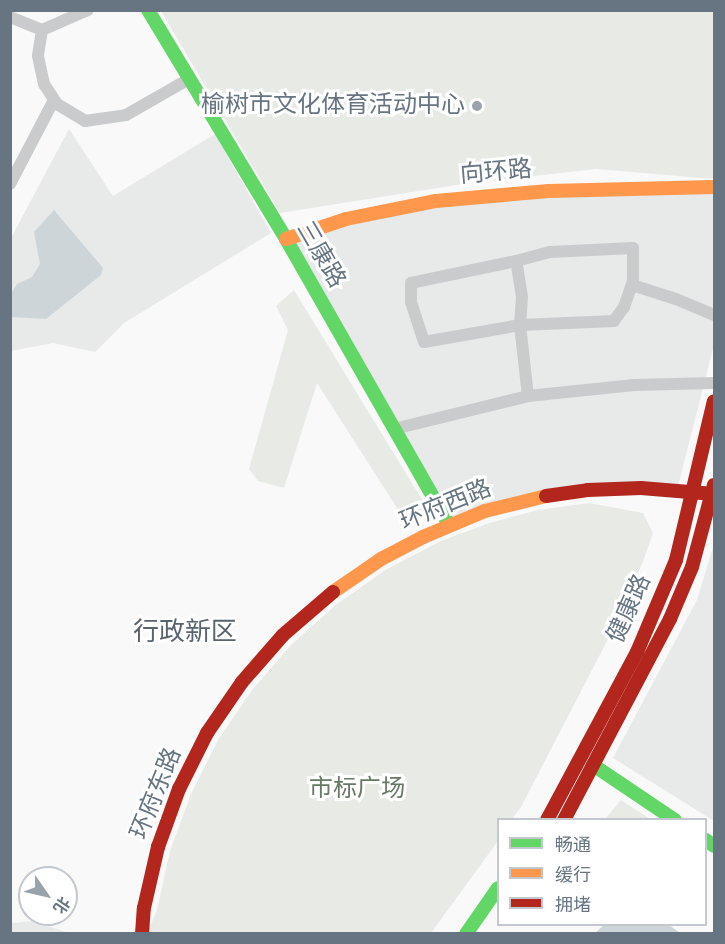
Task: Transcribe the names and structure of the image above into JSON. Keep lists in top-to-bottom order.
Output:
{
  "streets": {
    "street": [
      "向环路",
      "三康路",
      "环府西路",
      "健康路",
      "环府东路"
    ]
  },
  "crossings": [
    ["向环路", "三康路"],
    ["三康路", "环府西路"],
    ["环府西路", "健康路"],
    ["环府西路", "环府东路"]
  ],
  "districts": ["行政新区"],
  "parks": ["市标广场"],
  "places": ["榆树市文化体育活动中心"],
  "legend": ["畅通", "缓行", "拥堵"],
  "north": "bottom right"
}
